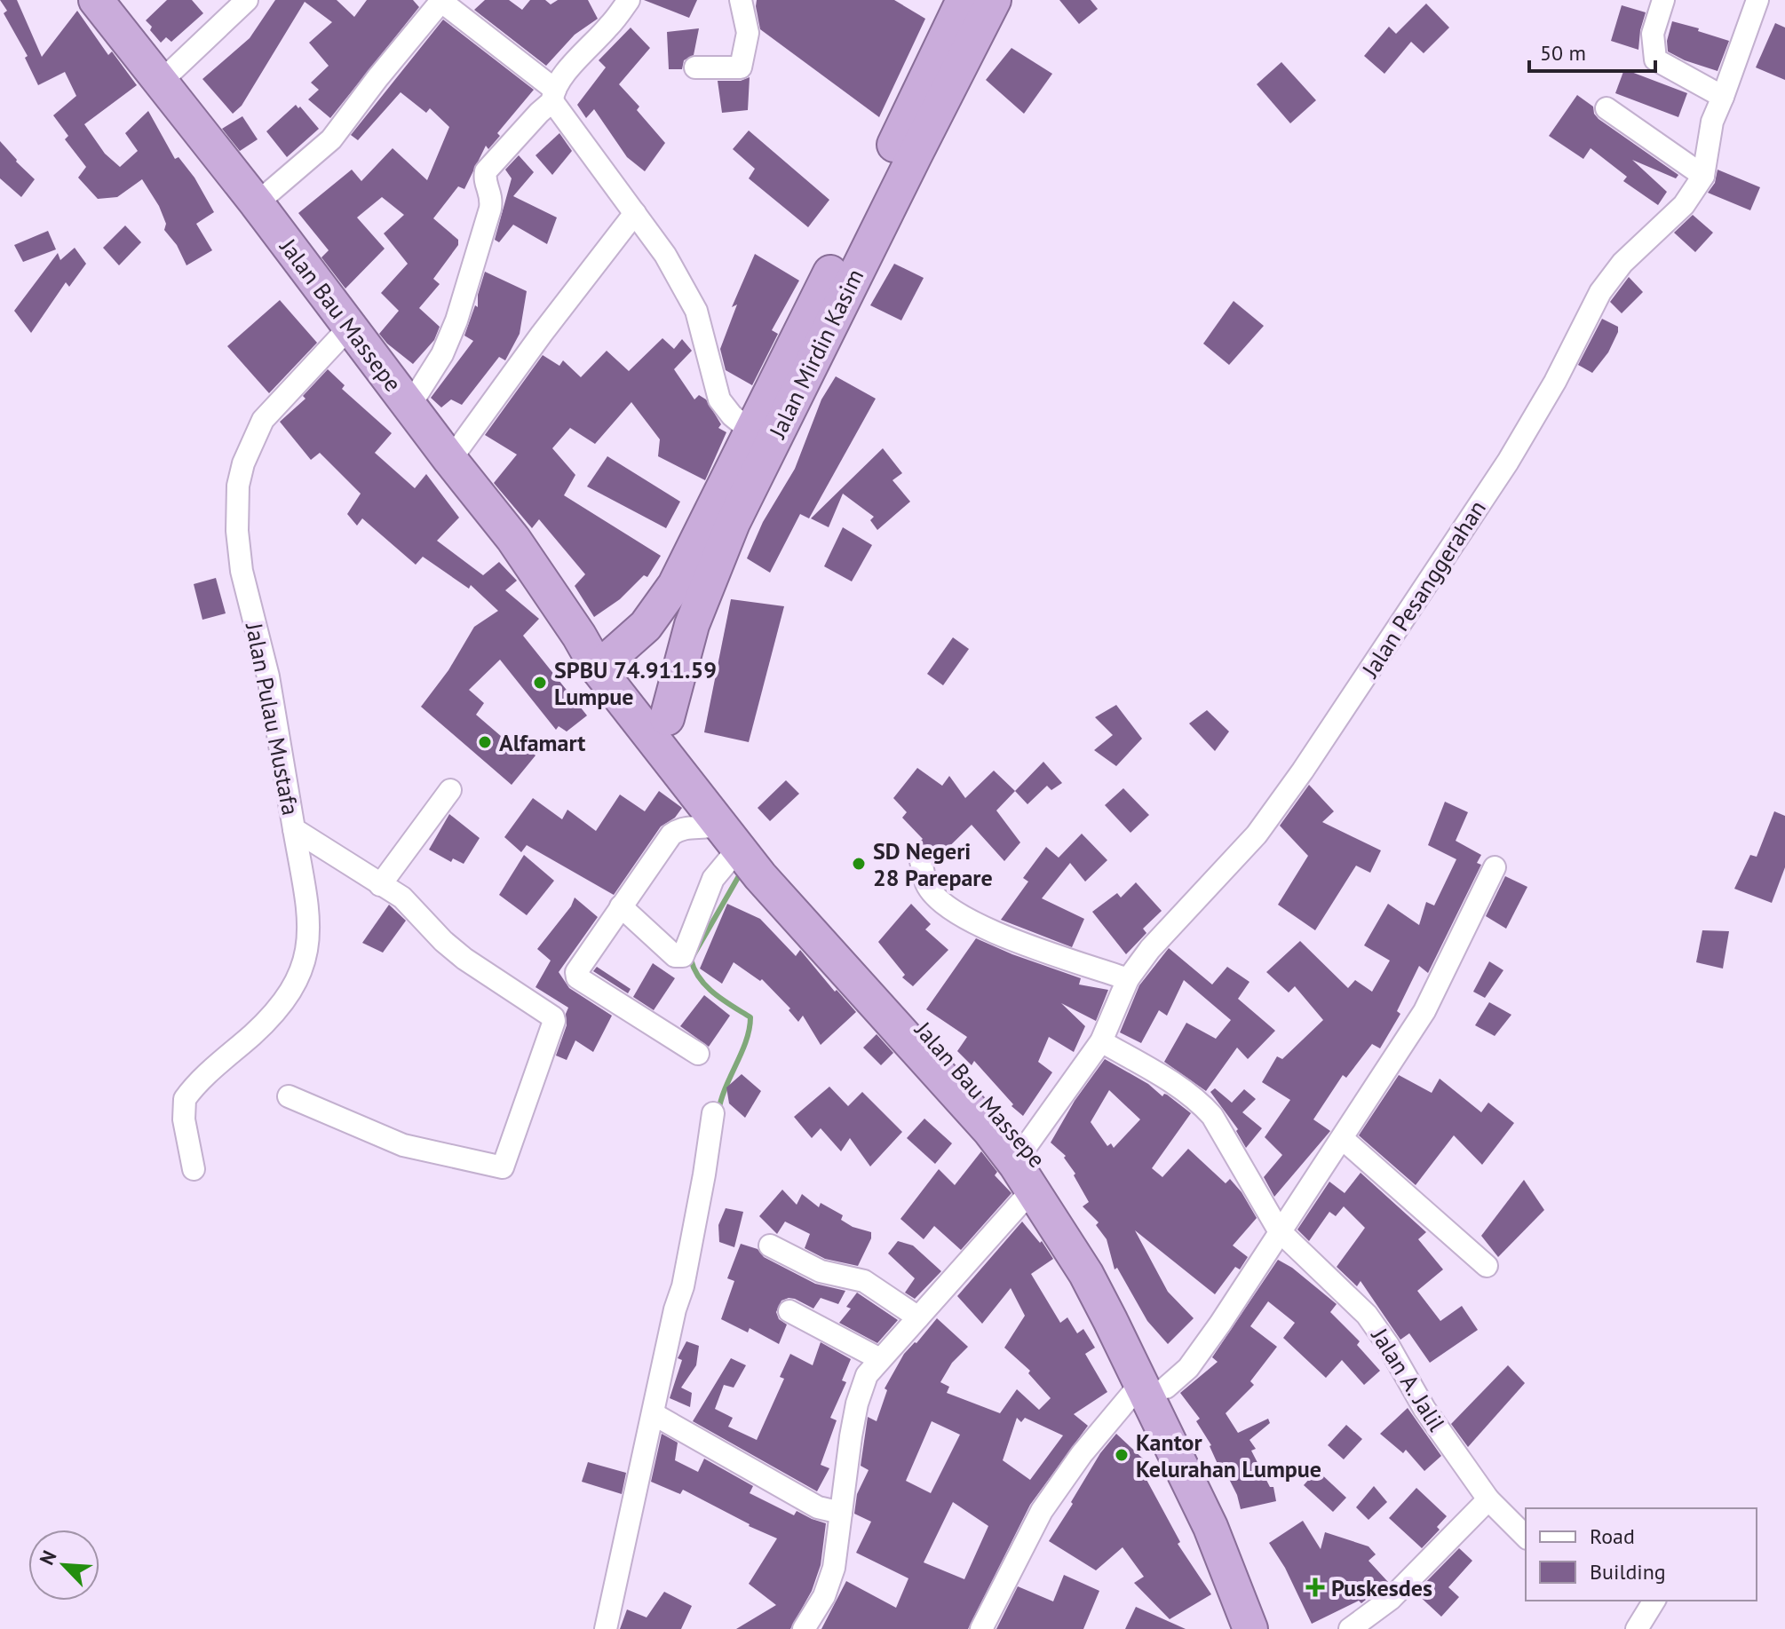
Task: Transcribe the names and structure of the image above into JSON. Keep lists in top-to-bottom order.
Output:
{
  "streets": {
    "highway": ["Jalan Bau Massepe", "Jalan Mirdin Kasim"],
    "street": ["Jalan Pesanggerahan", "Jalan Pulau Mustafa", "Jalan A. Jalil"]
  },
  "crossings": [
    ["Jalan Bau Massepe", "Jalan Mirdin Kasim"],
    ["Jalan Bau Massepe", "Jalan Pesanggerahan"],
    ["Jalan Bau Massepe", "Jalan Pulau Mustafa"],
    ["Jalan Pesanggerahan", "Jalan A. Jalil"]
  ],
  "places": {
    "other": [
      "SPBU 74.911.59 Lumpue",
      "Alfamart",
      "SD Negeri 28 Parepare",
      "Kantor Kelurahan Lumpue"
    ],
    "health": ["Puskesdes"]
  },
  "legend": ["Road", "Building"],
  "scale_bar": "50 m",
  "north": "top left"
}
